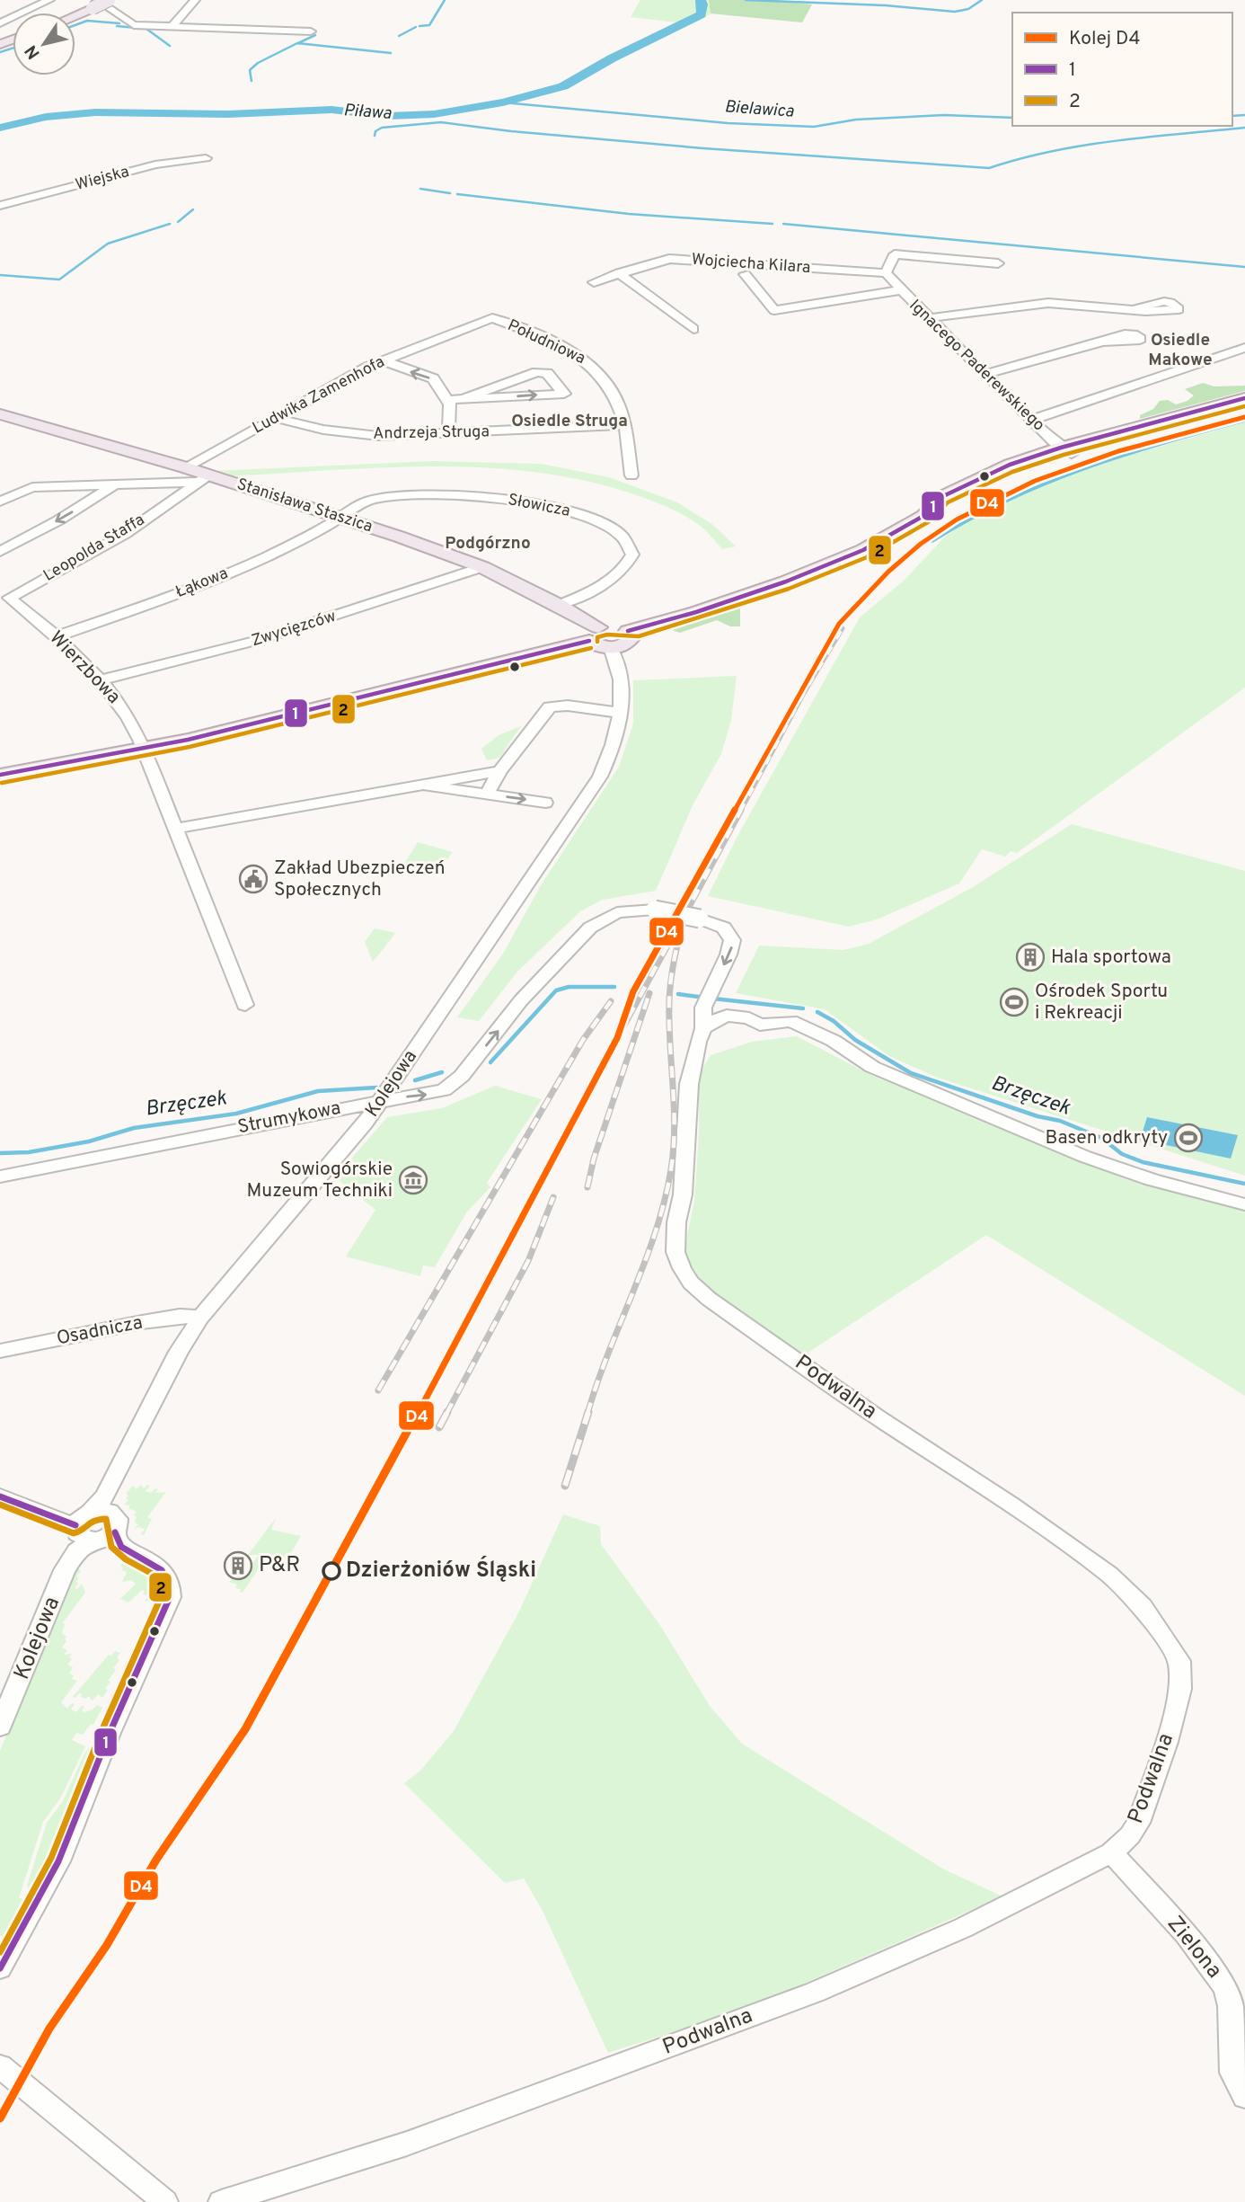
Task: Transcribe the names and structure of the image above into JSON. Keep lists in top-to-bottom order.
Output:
{
  "streets": {
    "main road": ["Stanisława Staszica"],
    "street": [
      "Wiejska",
      "Wojciecha Kilara",
      "Południowa",
      "Ignacego Paderewskiego",
      "Ludwika Zamenhofa",
      "Andrzeja Struga",
      "Słowicza",
      "Leopolda Staffa",
      "Łąkowa",
      "Zwycięzców",
      "Wierzbowa",
      "Kolejowa",
      "Strumykowa",
      "Osadnicza",
      "Podwalna",
      "Zielona"
    ]
  },
  "crossings": [
    ["Wojciecha Kilara", "Ignacego Paderewskiego"],
    ["Południowa", "Ludwika Zamenhofa"],
    ["Południowa", "Andrzeja Struga"],
    ["Ludwika Zamenhofa", "Andrzeja Struga"],
    ["Ludwika Zamenhofa", "Stanisława Staszica"],
    ["Stanisława Staszica", "Słowicza"],
    ["Stanisława Staszica", "Leopolda Staffa"],
    ["Stanisława Staszica", "Łąkowa"],
    ["Stanisława Staszica", "Zwycięzców"],
    ["Słowicza", "Łąkowa"],
    ["Leopolda Staffa", "Wierzbowa"],
    ["Łąkowa", "Wierzbowa"],
    ["Zwycięzców", "Wierzbowa"],
    ["Kolejowa", "Strumykowa"],
    ["Kolejowa", "Osadnicza"],
    ["Strumykowa", "Podwalna"],
    ["Podwalna", "Zielona"]
  ],
  "one_way": ["Strumykowa"],
  "districts": ["Osiedle Makowe", "Osiedle Struga", "Podgórzno"],
  "water": ["Bielawica", "Piława", "Brzęczek"],
  "places": {
    "public building": ["Zakład Ubezpieczeń Społecznych"],
    "building": ["Hala sportowa", "P&R"],
    "sports": ["Ośrodek Sportu i Rekreacji", "Basen odkryty"],
    "museum": ["Sowiogórskie Muzeum Techniki"],
    "other": ["Dzierżoniów Śląski"]
  },
  "lines": ["transit line 1", "transit line 2", "rail line D4"],
  "legend": ["Kolej D4", "1", "2"],
  "north": "bottom left"
}
